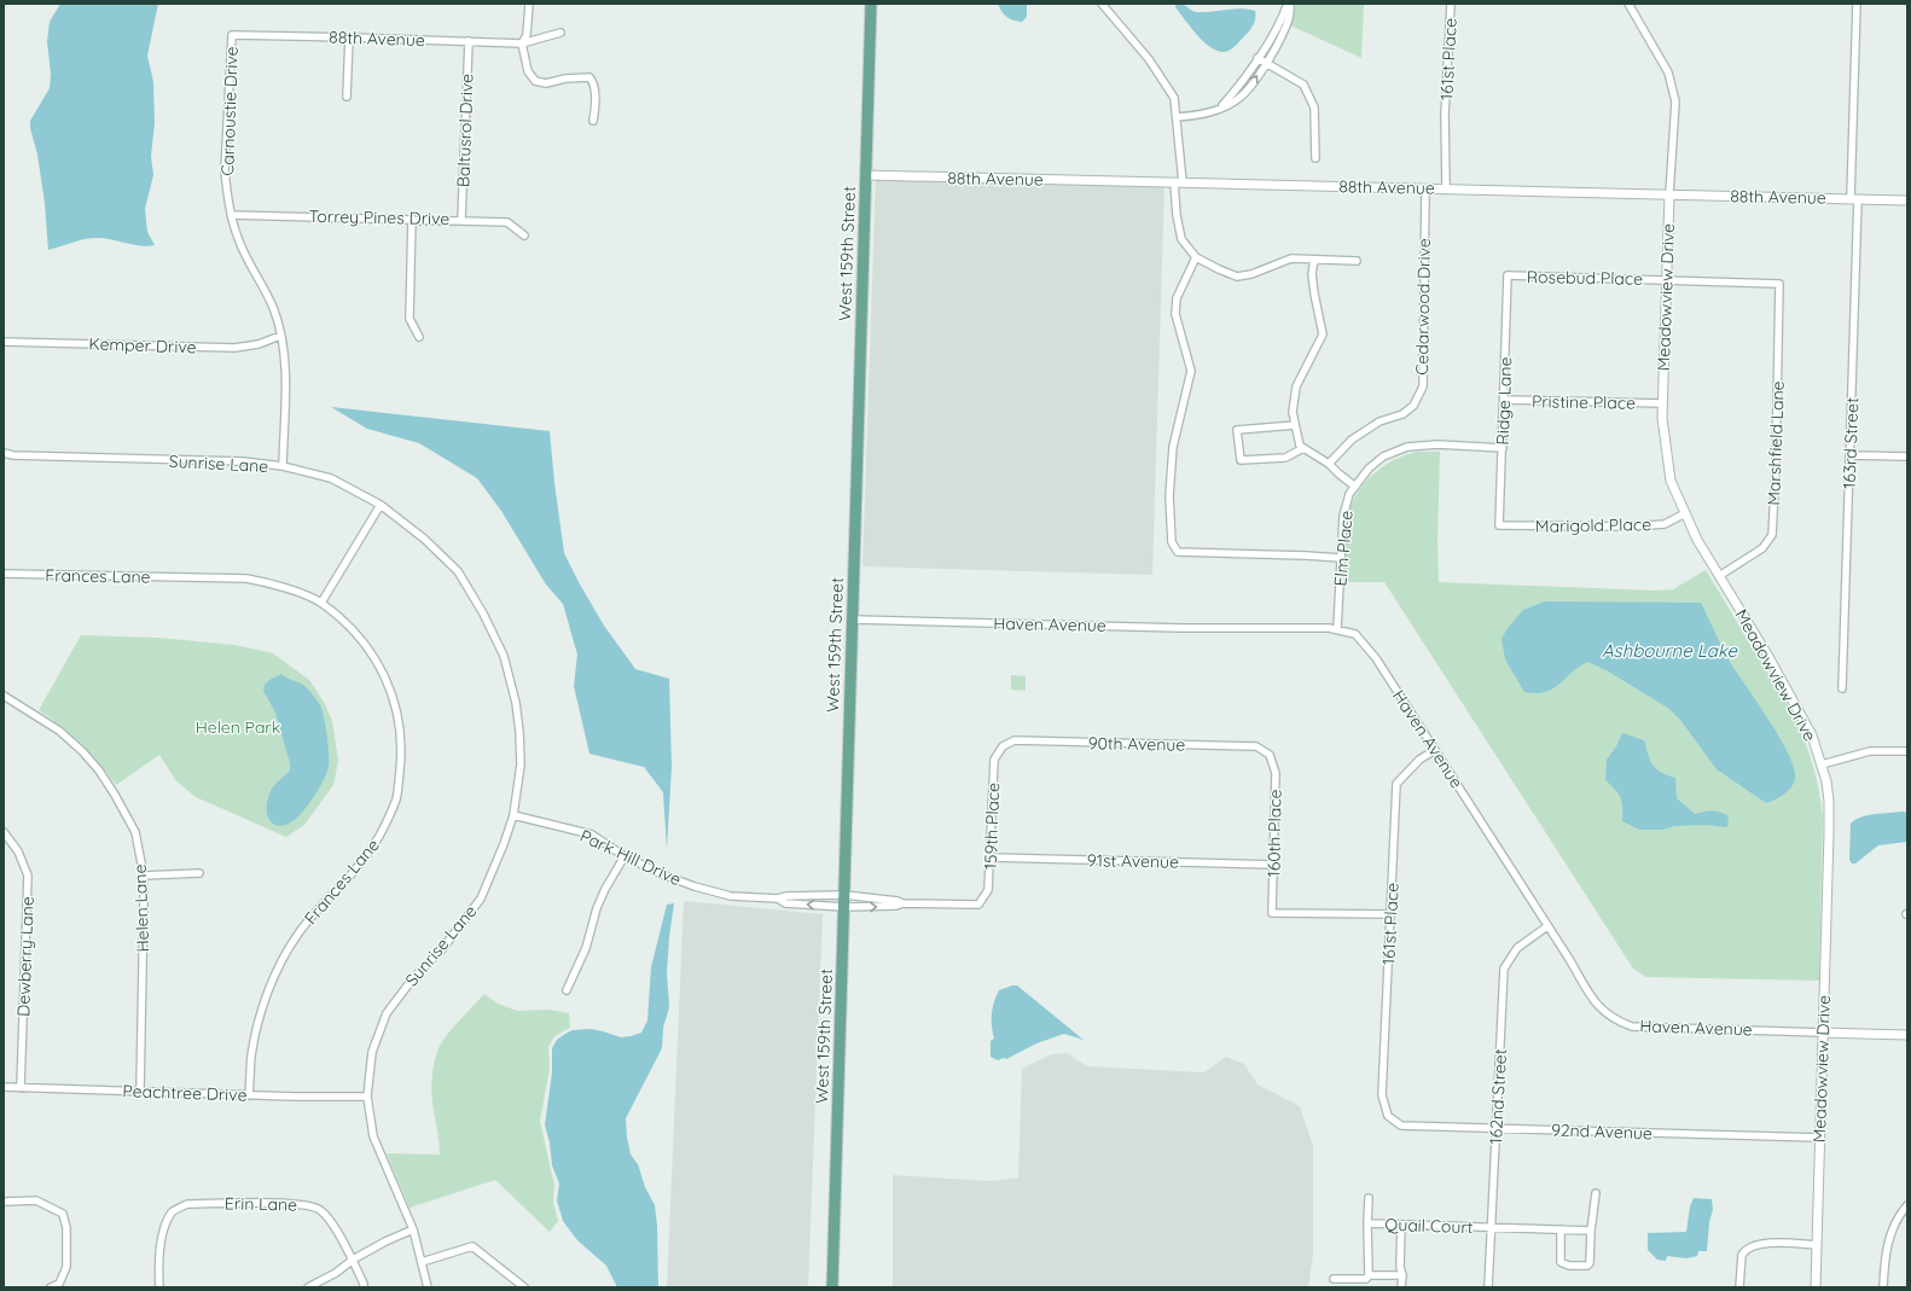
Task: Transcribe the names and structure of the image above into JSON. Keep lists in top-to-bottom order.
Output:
{
  "streets": {
    "main road": ["West 159th Street"],
    "street": [
      "88th Avenue",
      "161st Place",
      "Carnoustie Drive",
      "Baltusrol Drive",
      "Torrey Pines Drive",
      "Rosebud Place",
      "Meadowview Drive",
      "Cedarwood Drive",
      "Kemper Drive",
      "Ridge Lane",
      "Pristine Place",
      "Marshfield Lane",
      "163rd Street",
      "Sunrise Lane",
      "Marigold Place",
      "Elm Place",
      "Frances Lane",
      "Haven Avenue",
      "90th Avenue",
      "159th Place",
      "160th Place",
      "Park Hill Drive",
      "91st Avenue",
      "Helen Lane",
      "Dewberry Lane",
      "Peachtree Drive",
      "162nd Street",
      "92nd Avenue",
      "Erin Lane",
      "Quail Court"
    ]
  },
  "crossings": [
    ["88th Avenue", "161st Place"],
    ["88th Avenue", "Carnoustie Drive"],
    ["88th Avenue", "Baltusrol Drive"],
    ["88th Avenue", "West 159th Street"],
    ["88th Avenue", "Meadowview Drive"],
    ["88th Avenue", "Cedarwood Drive"],
    ["88th Avenue", "163rd Street"],
    ["161st Place", "Haven Avenue"],
    ["161st Place", "160th Place"],
    ["161st Place", "92nd Avenue"],
    ["Carnoustie Drive", "Torrey Pines Drive"],
    ["Carnoustie Drive", "Kemper Drive"],
    ["Carnoustie Drive", "Sunrise Lane"],
    ["Baltusrol Drive", "Torrey Pines Drive"],
    ["West 159th Street", "Haven Avenue"],
    ["West 159th Street", "Park Hill Drive"],
    ["Rosebud Place", "Meadowview Drive"],
    ["Rosebud Place", "Ridge Lane"],
    ["Rosebud Place", "Marshfield Lane"],
    ["Meadowview Drive", "Pristine Place"],
    ["Meadowview Drive", "Marshfield Lane"],
    ["Meadowview Drive", "Marigold Place"],
    ["Meadowview Drive", "Haven Avenue"],
    ["Meadowview Drive", "92nd Avenue"],
    ["Ridge Lane", "Pristine Place"],
    ["Ridge Lane", "Marigold Place"],
    ["Ridge Lane", "Elm Place"],
    ["Sunrise Lane", "Park Hill Drive"],
    ["Sunrise Lane", "Peachtree Drive"],
    ["Elm Place", "Haven Avenue"],
    ["Frances Lane", "Peachtree Drive"],
    ["Haven Avenue", "162nd Street"],
    ["90th Avenue", "159th Place"],
    ["90th Avenue", "160th Place"],
    ["159th Place", "91st Avenue"],
    ["160th Place", "91st Avenue"],
    ["Helen Lane", "Peachtree Drive"],
    ["Dewberry Lane", "Peachtree Drive"],
    ["162nd Street", "92nd Avenue"],
    ["162nd Street", "Quail Court"]
  ],
  "water": ["Ashbourne Lake"],
  "parks": ["Helen Park"]
}
